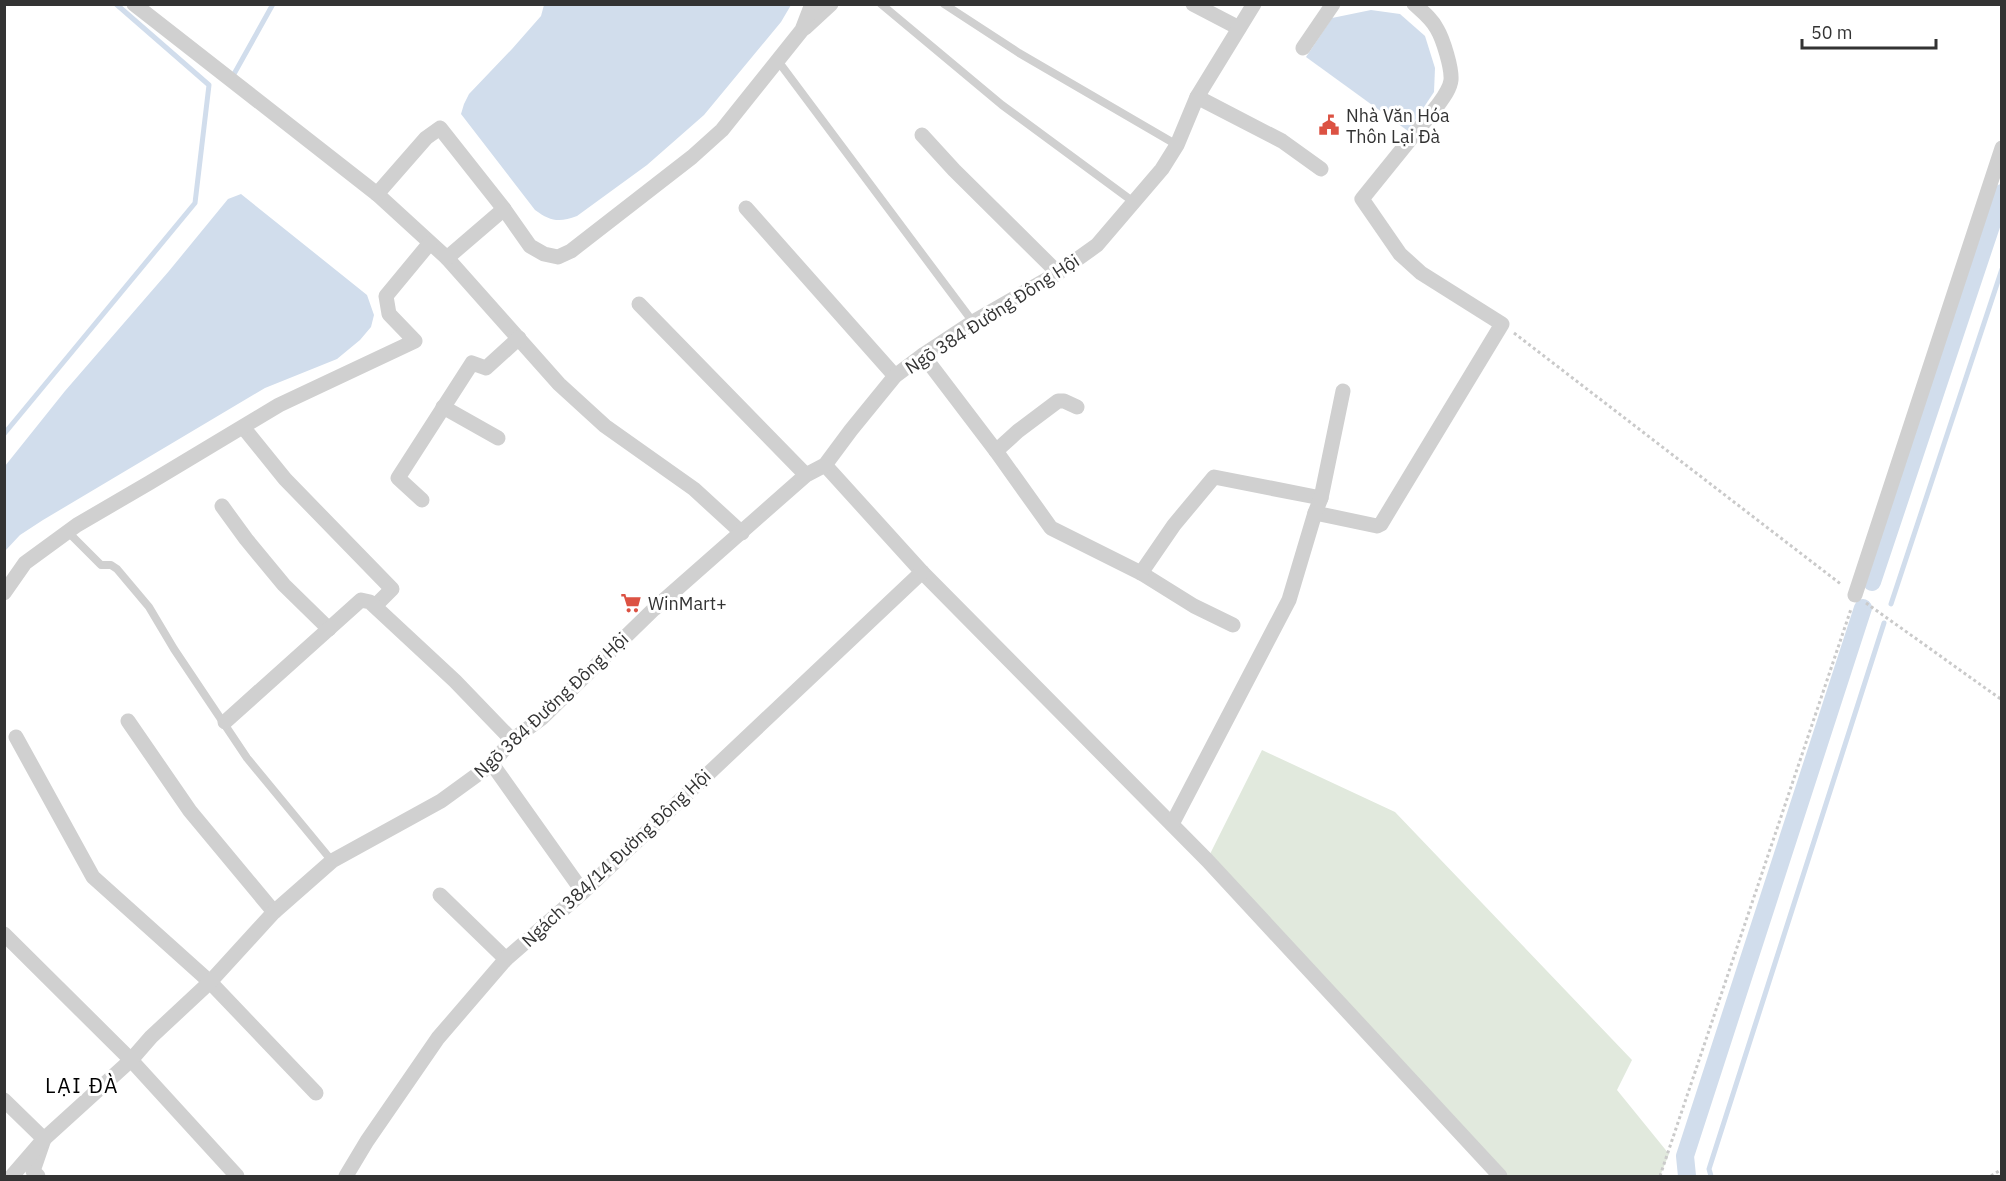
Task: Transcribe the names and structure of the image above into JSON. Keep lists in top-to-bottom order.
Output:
{
  "streets": {
    "street": ["Ngõ 384 Đường Đông Hội", "Ngách 384/14 Đường Đông Hội"]
  },
  "districts": ["LẠI ĐÀ"],
  "places": {
    "public building": ["Nhà Văn Hóa Thôn Lại Đà"],
    "supermarket": ["WinMart+"]
  },
  "scale_bar": "50 m"
}
